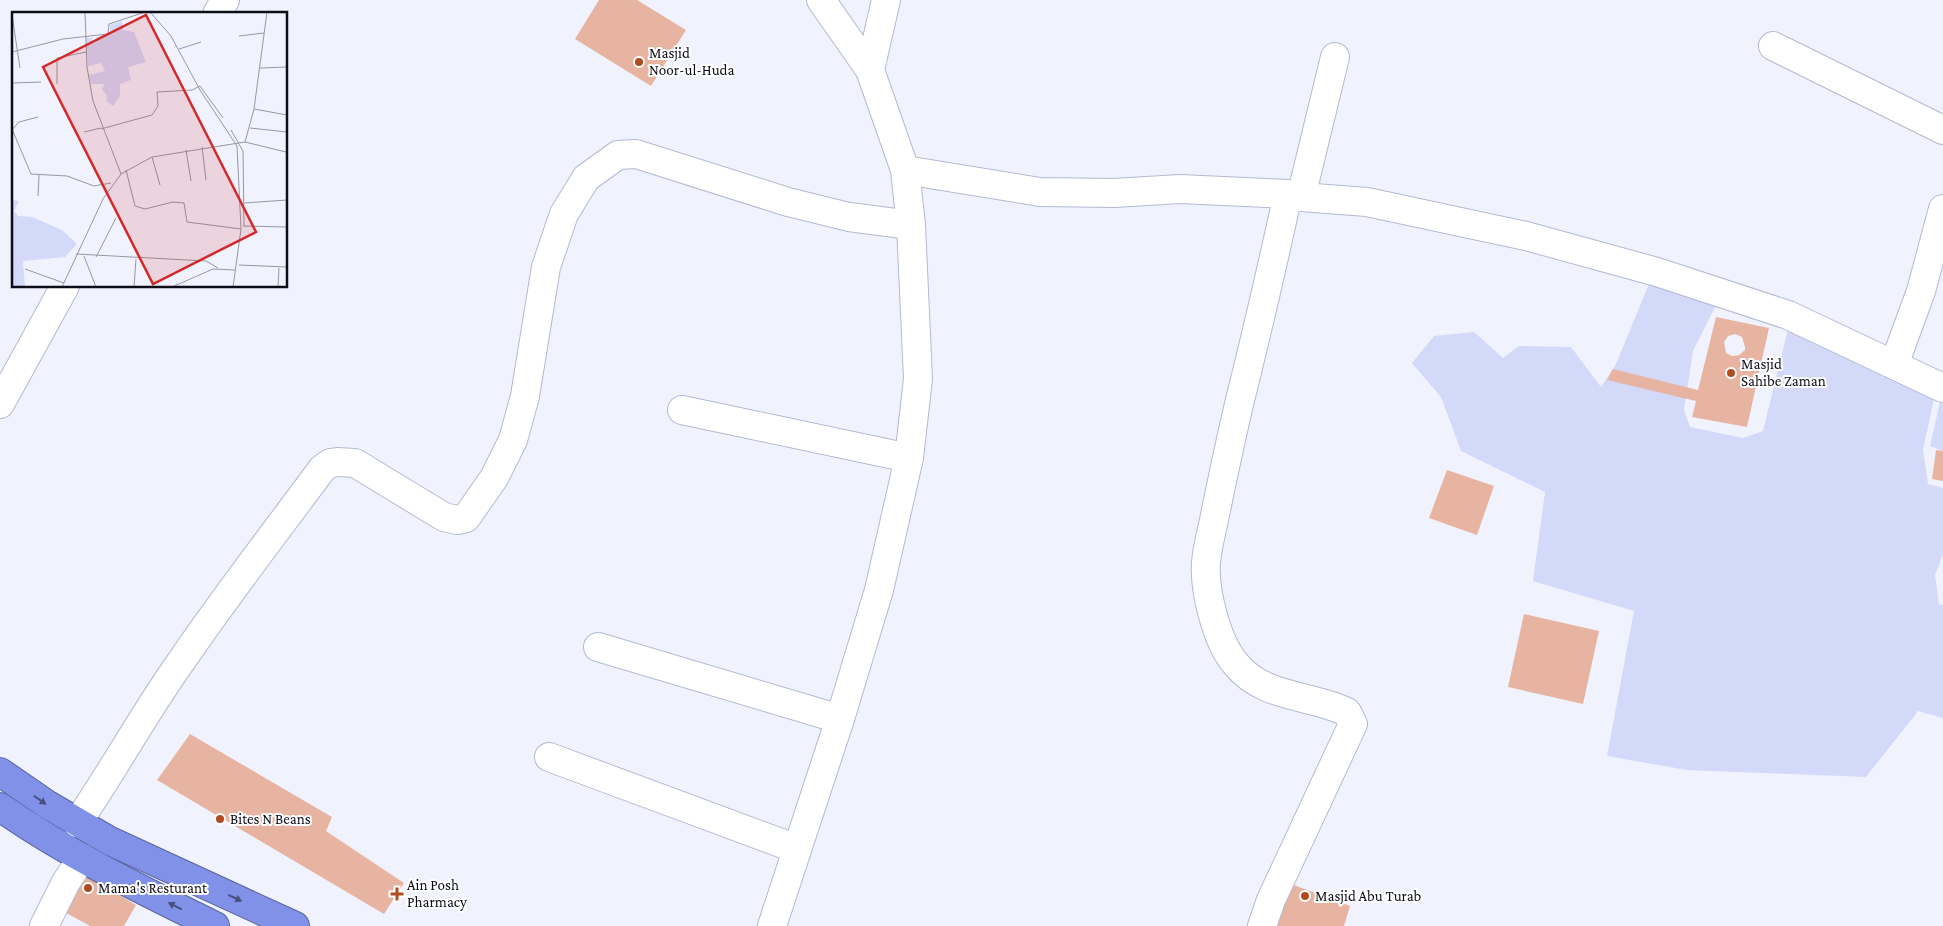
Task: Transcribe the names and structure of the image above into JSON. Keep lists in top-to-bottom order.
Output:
{
  "places": {
    "other": [
      "Masjid Noor-ul-Huda",
      "Masjid Sahibe Zaman",
      "Bites N Beans",
      "Mama's Resturant",
      "Masjid Abu Turab"
    ],
    "health": ["Ain Posh Pharmacy"]
  }
}
